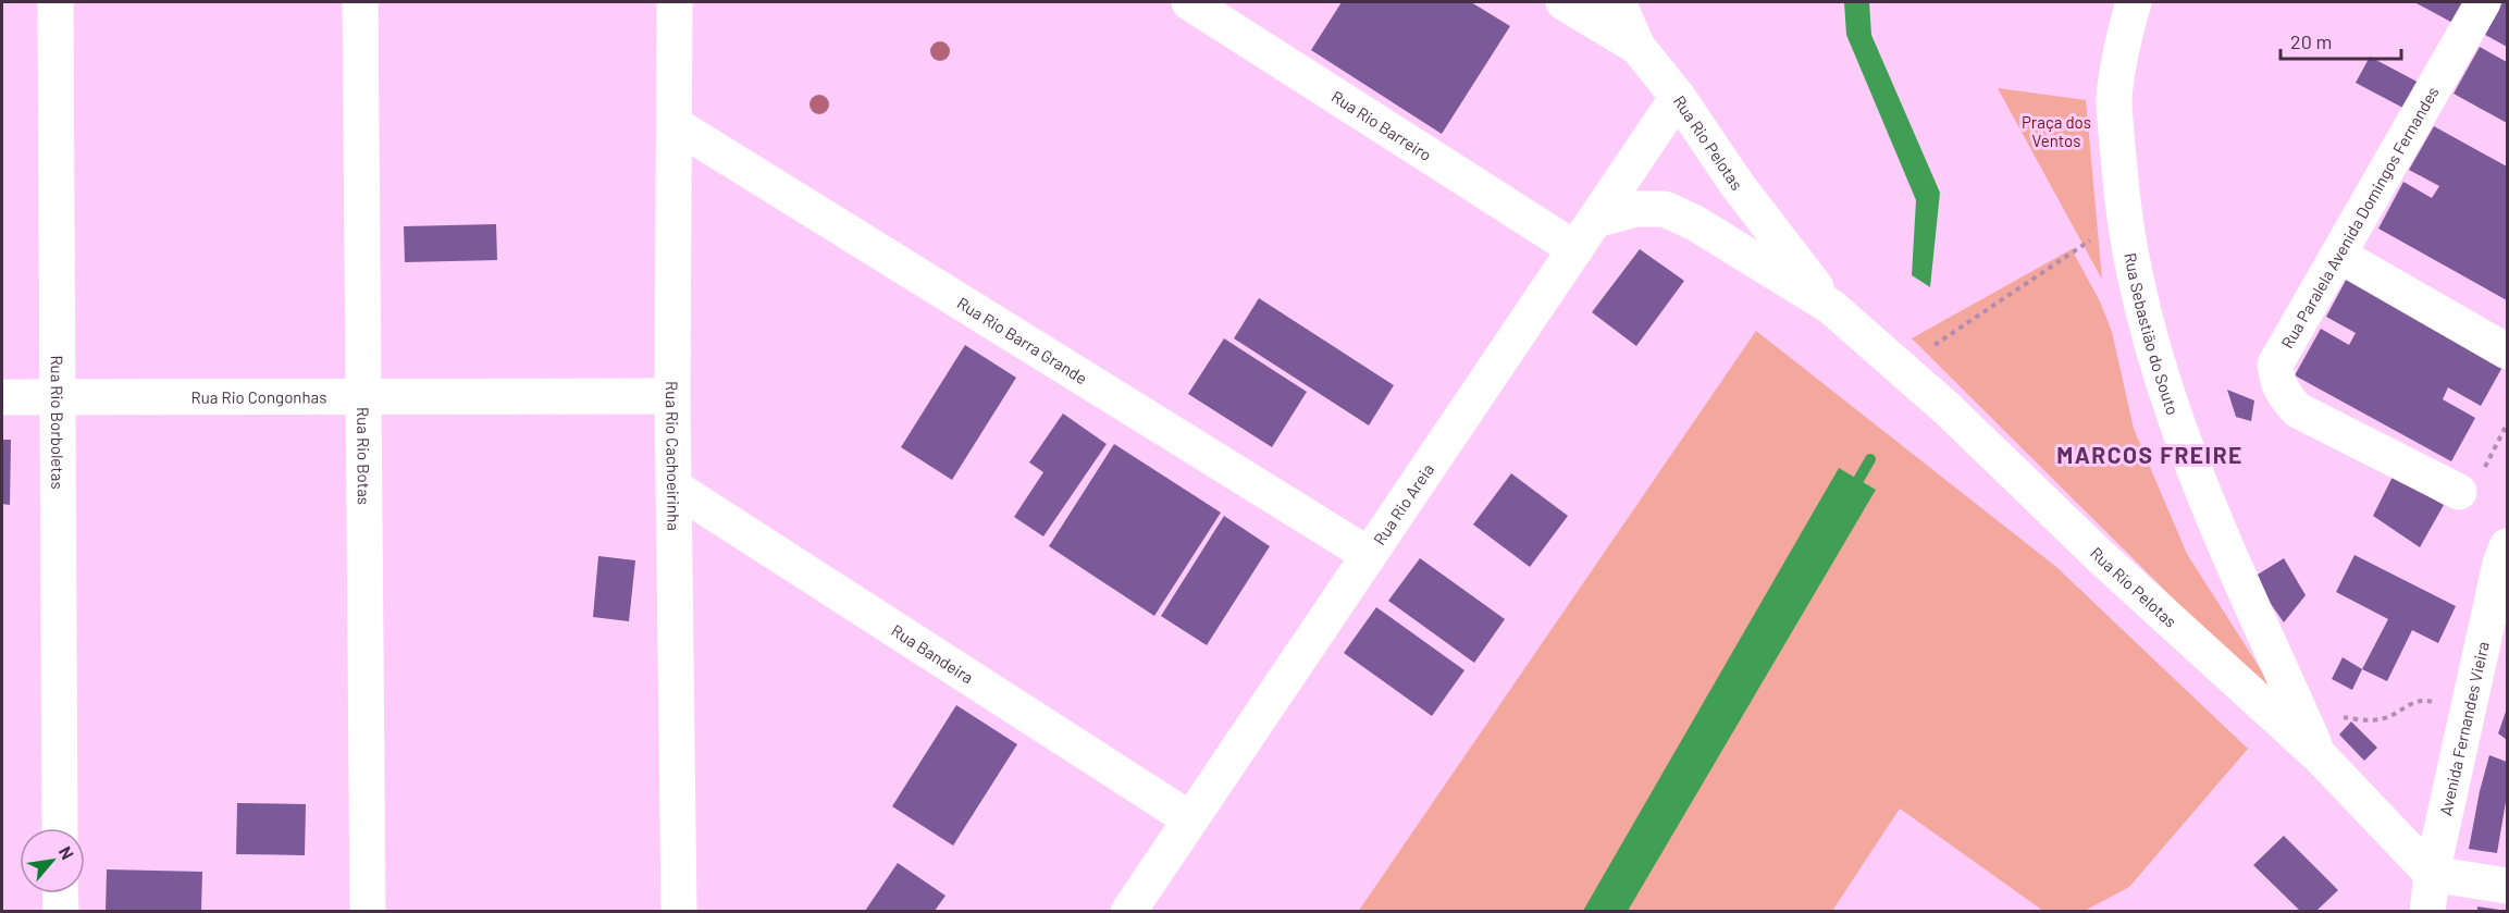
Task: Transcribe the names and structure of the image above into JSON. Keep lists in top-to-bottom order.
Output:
{
  "streets": {
    "street": [
      "Rua Rio Barreiro",
      "Rua Rio Pelotas",
      "Rua Paralela Avenida Domingos Fernandes",
      "Rua Sebastião do Souto",
      "Rua Rio Barra Grande",
      "Rua Rio Congonhas",
      "Rua Rio Borboletas",
      "Rua Rio Botas",
      "Rua Rio Cachoeirinha",
      "Rua Rio Areia",
      "Rua Bandeira",
      "Avenida Fernandes Vieira"
    ]
  },
  "crossings": [
    ["Rua Rio Barreiro", "Rua Rio Pelotas"],
    ["Rua Rio Barreiro", "Rua Rio Areia"],
    ["Rua Rio Pelotas", "Rua Sebastião do Souto"],
    ["Rua Rio Pelotas", "Rua Rio Areia"],
    ["Rua Rio Pelotas", "Avenida Fernandes Vieira"],
    ["Rua Rio Barra Grande", "Rua Rio Cachoeirinha"],
    ["Rua Rio Barra Grande", "Rua Rio Areia"],
    ["Rua Rio Congonhas", "Rua Rio Borboletas"],
    ["Rua Rio Congonhas", "Rua Rio Botas"],
    ["Rua Rio Congonhas", "Rua Rio Cachoeirinha"],
    ["Rua Rio Cachoeirinha", "Rua Bandeira"],
    ["Rua Rio Areia", "Rua Bandeira"]
  ],
  "districts": ["MARCOS FREIRE"],
  "parks": ["Praça dos Ventos"],
  "scale_bar": "20 m",
  "north": "top right"
}
